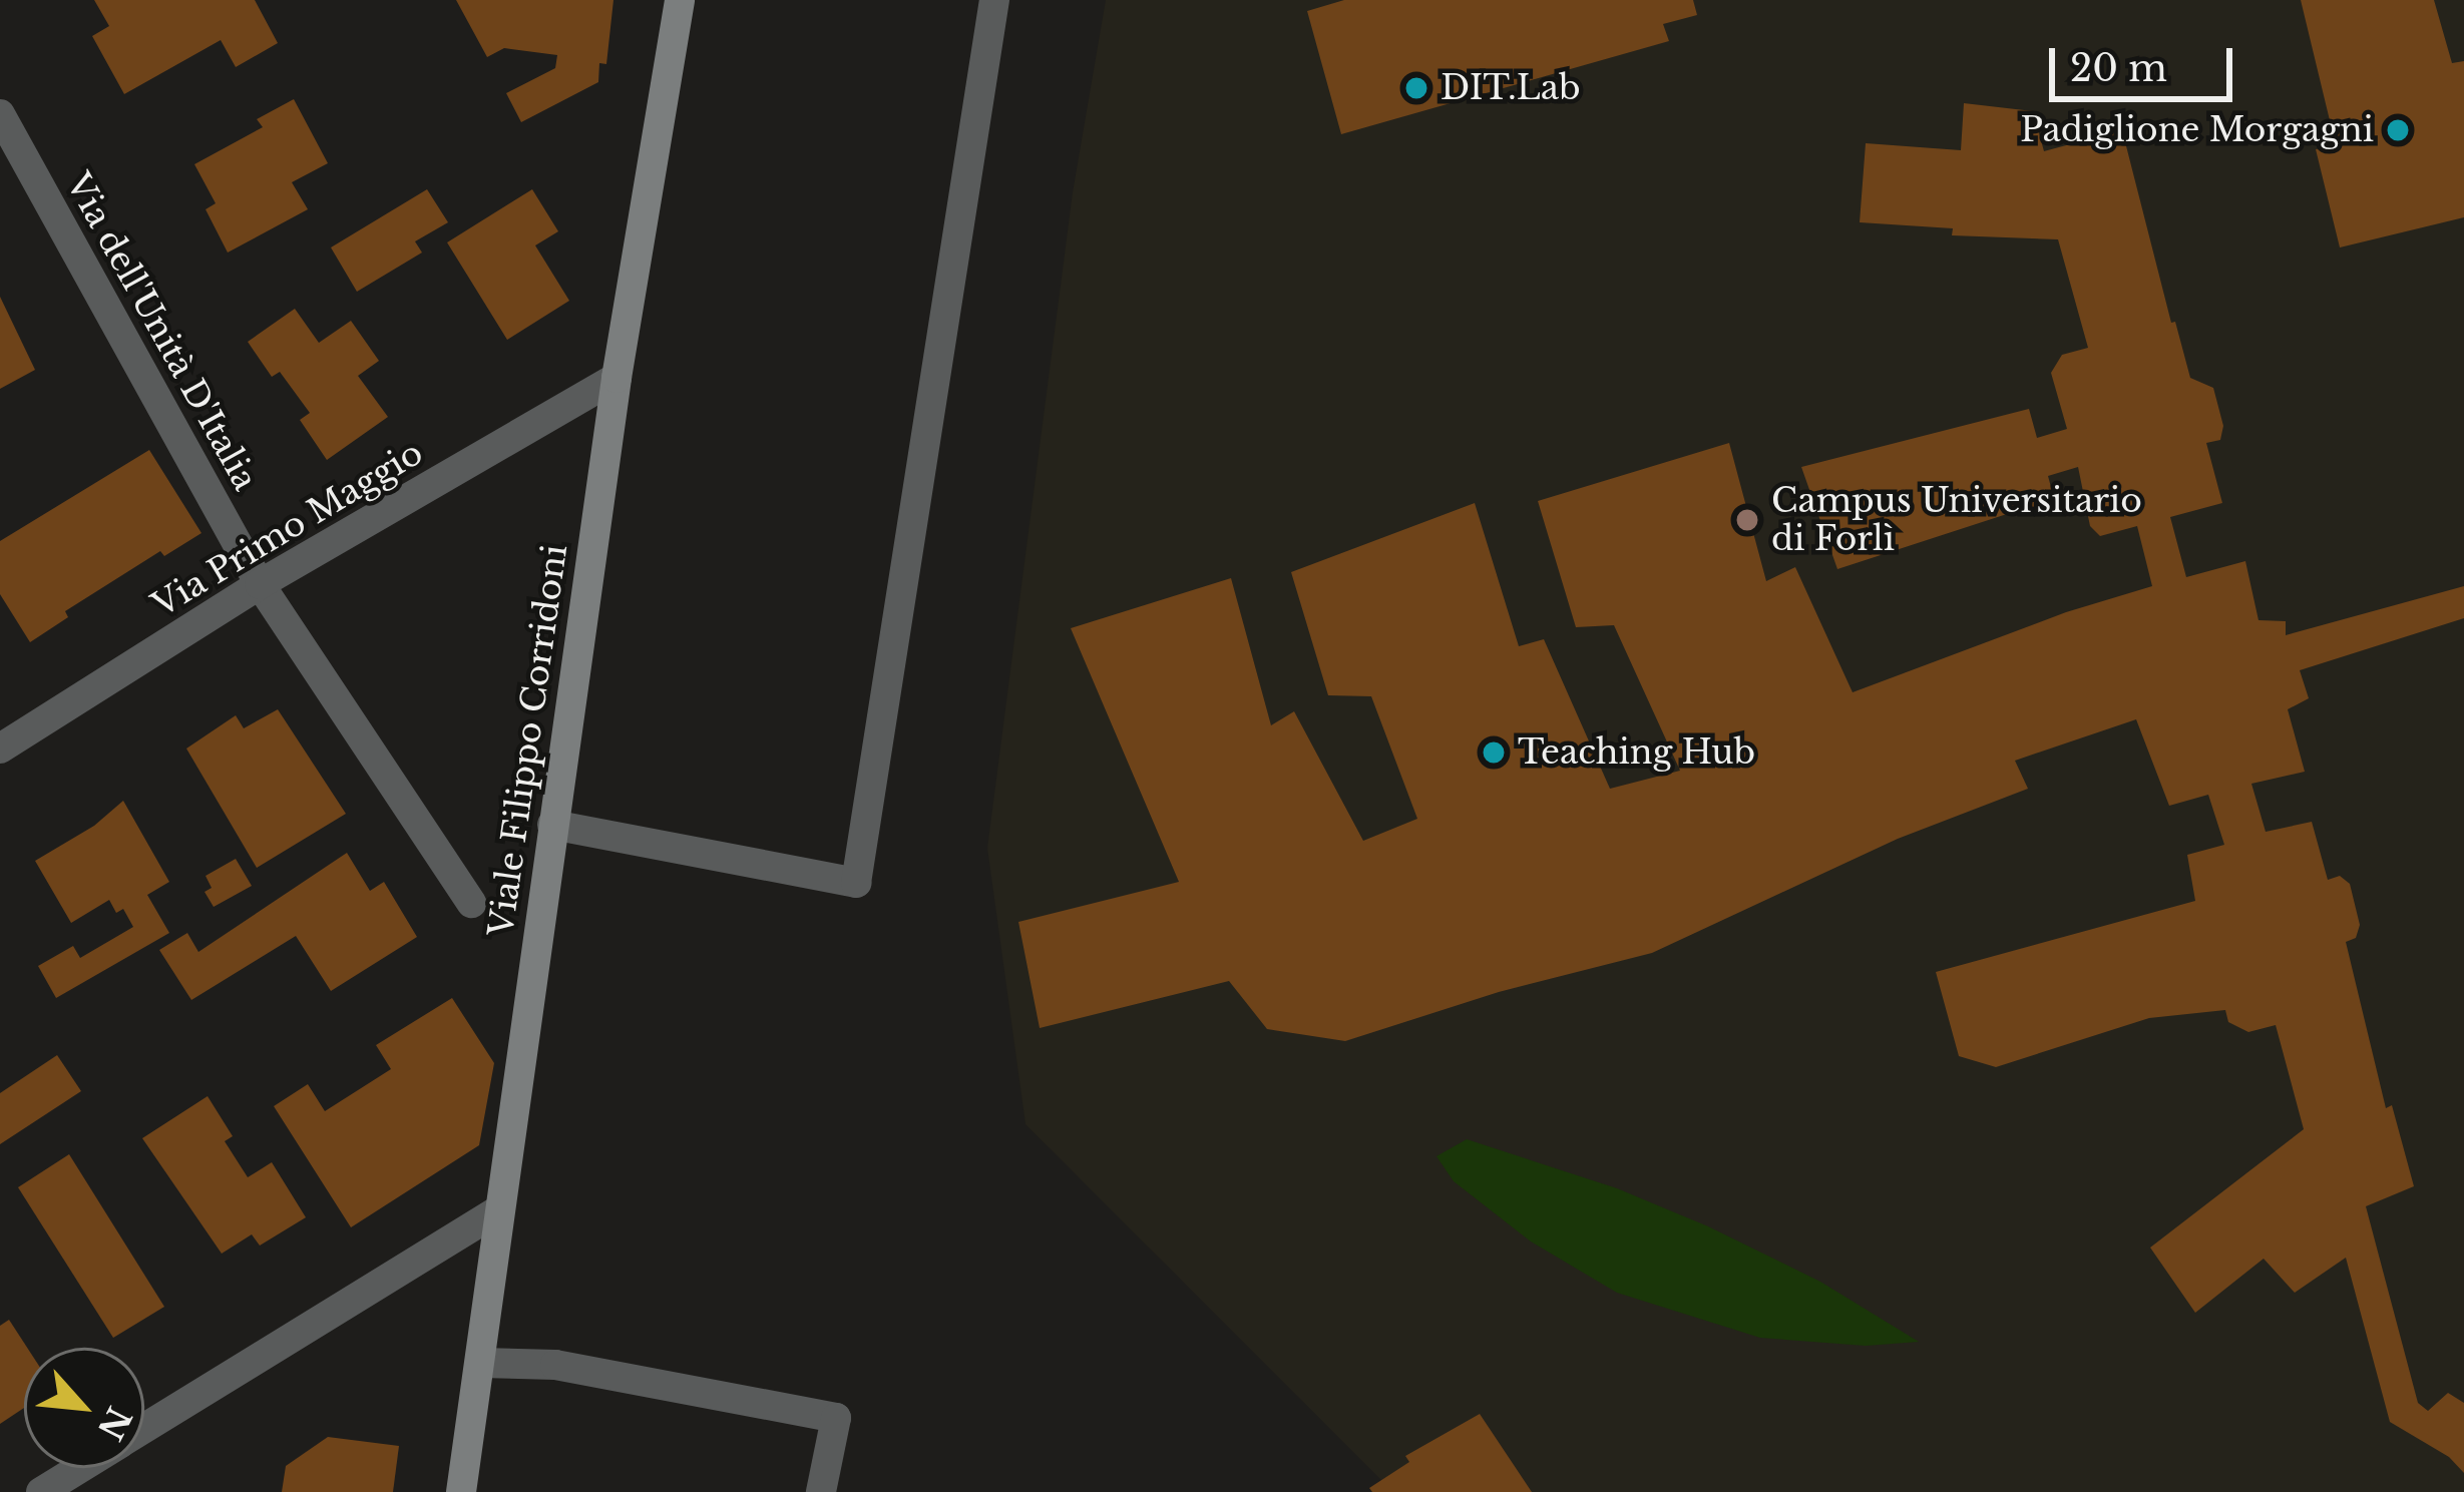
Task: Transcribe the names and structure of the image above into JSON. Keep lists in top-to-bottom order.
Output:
{
  "streets": {
    "main road": ["Viale Filippo Corridoni"],
    "street": ["Via dell'Unità D'Italia", "Via Primo Maggio"]
  },
  "crossings": [
    ["Via dell'Unità D'Italia", "Via Primo Maggio"],
    ["Via Primo Maggio", "Viale Filippo Corridoni"]
  ],
  "places": [
    "DIT.Lab",
    "Padiglione Morgagni",
    "Campus Universitario di Forlì",
    "Teaching Hub"
  ],
  "scale_bar": "20 m",
  "north": "bottom right"
}
